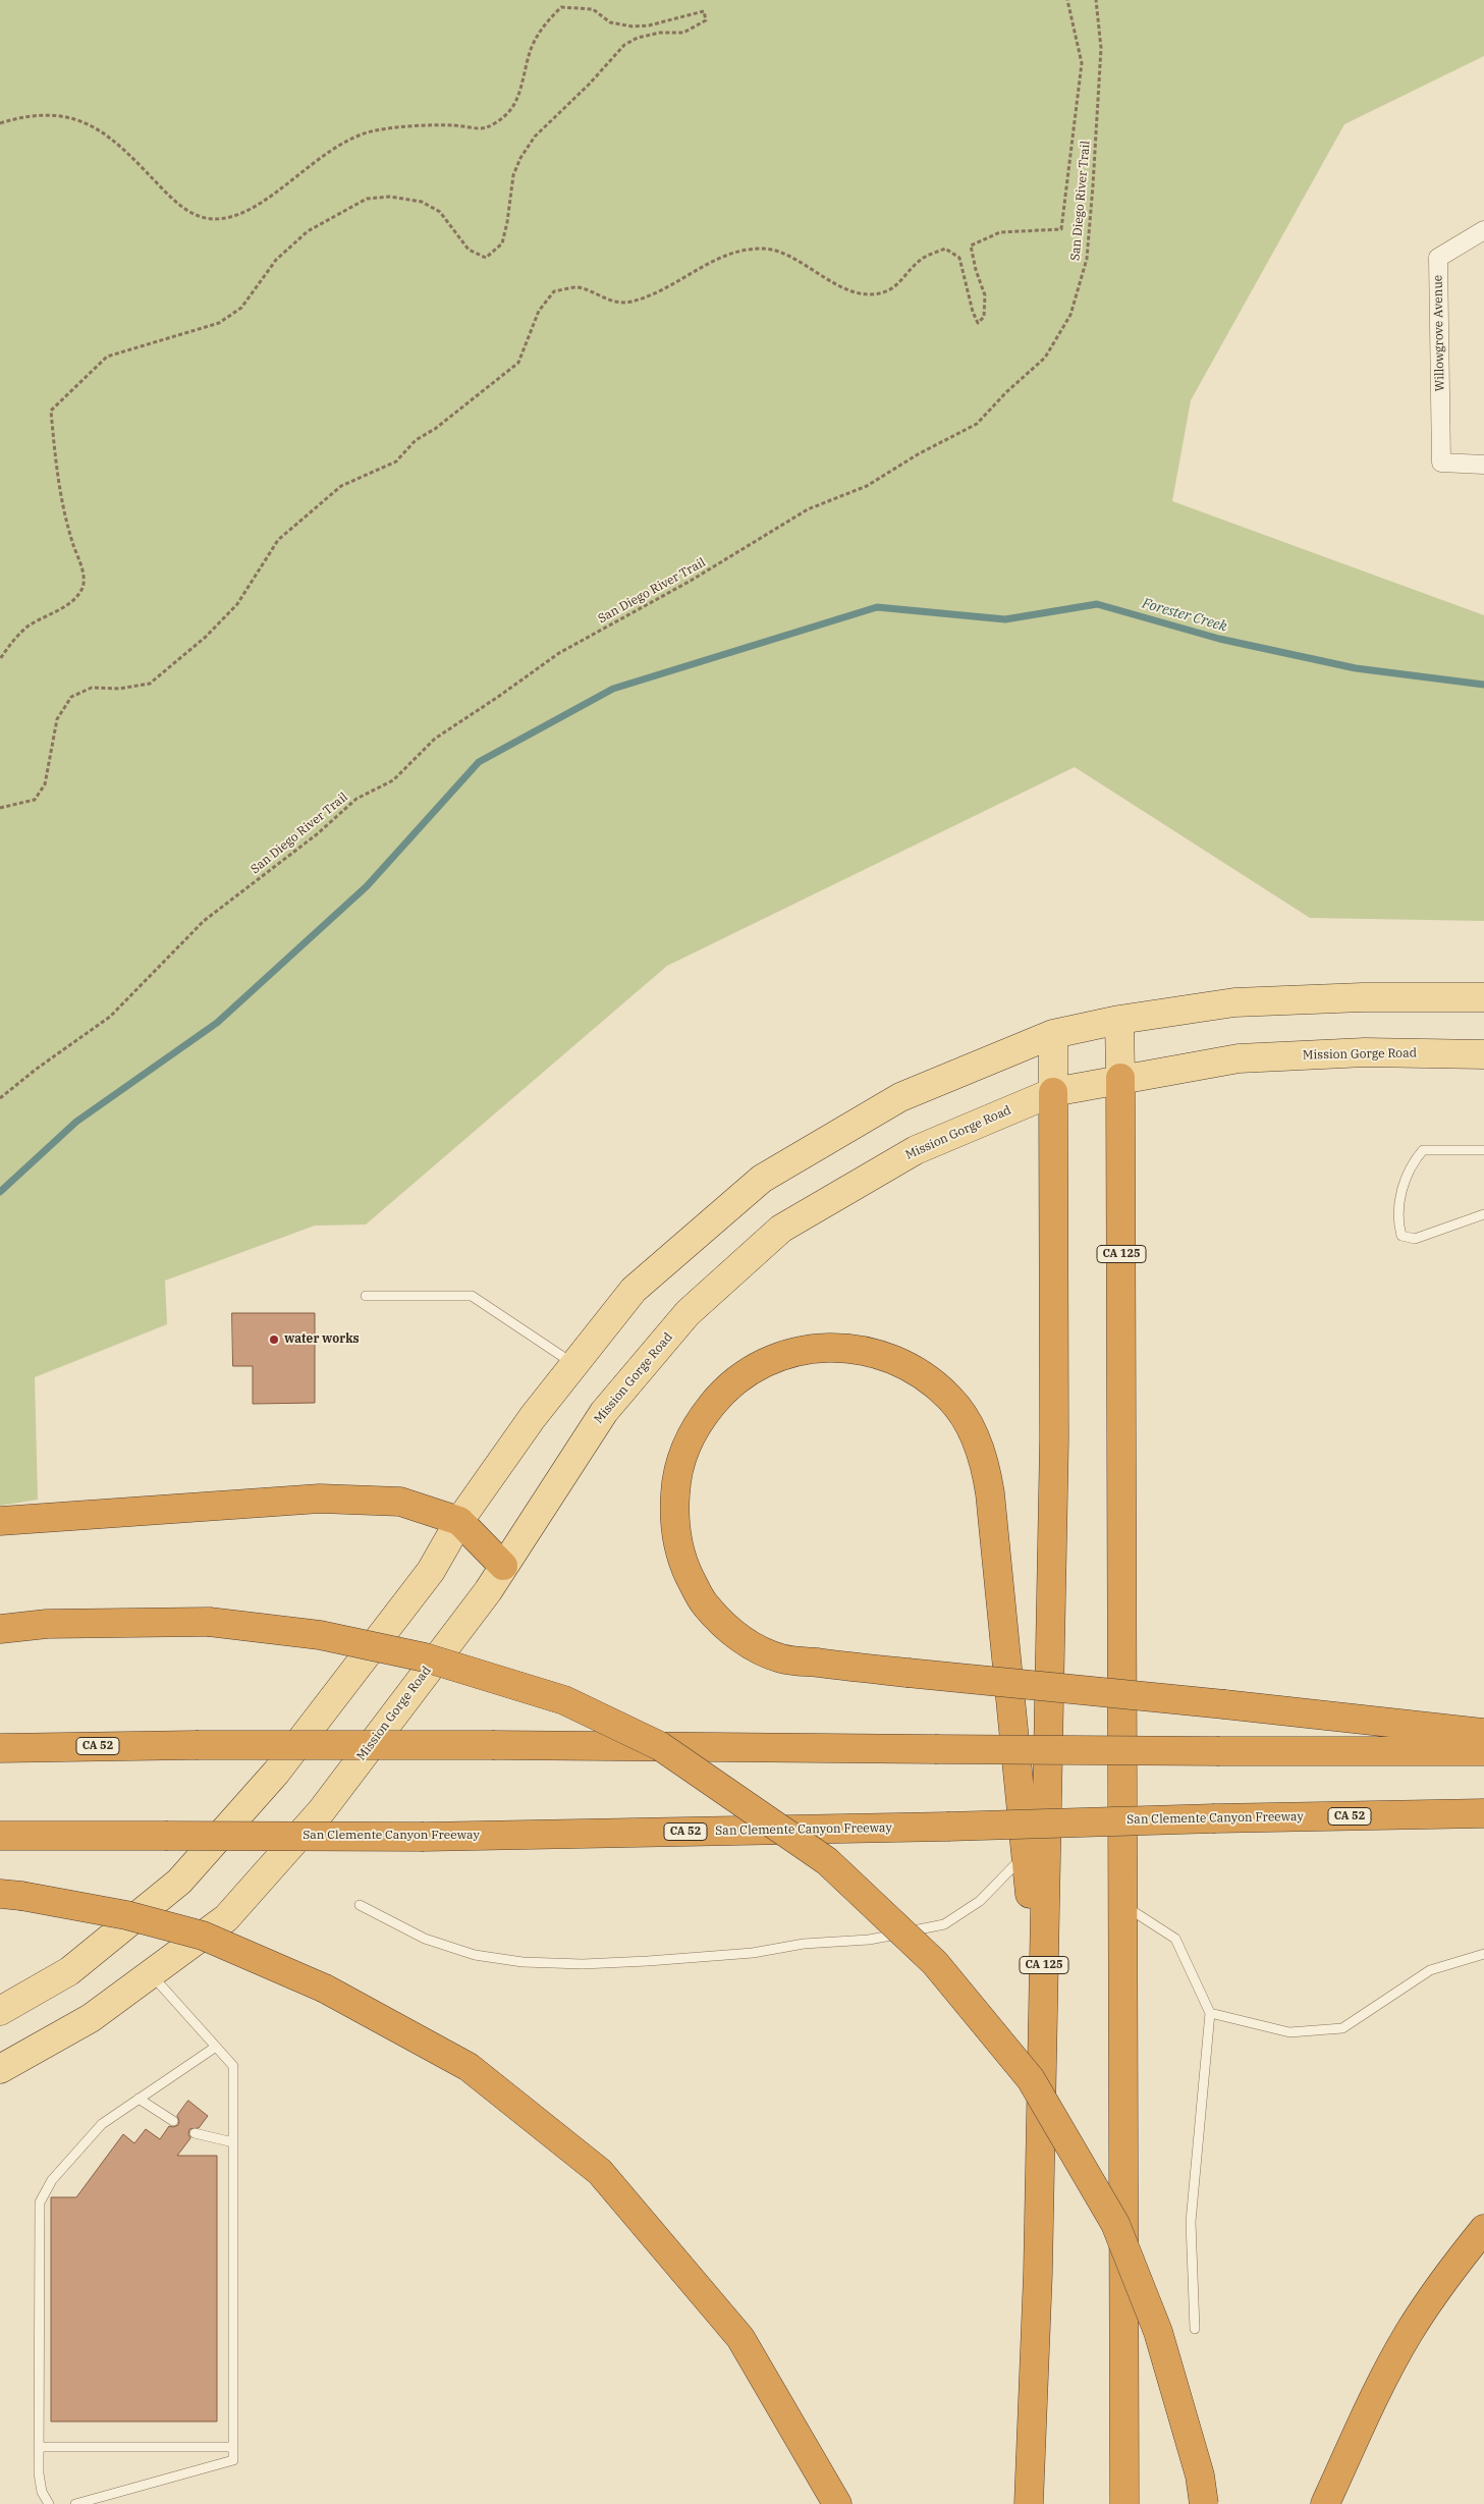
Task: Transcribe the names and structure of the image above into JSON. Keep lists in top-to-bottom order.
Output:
{
  "streets": {
    "highway": ["CA 125", "CA 52", "San Clemente Canyon Freeway"],
    "main road": ["Mission Gorge Road"],
    "street": ["Willowgrove Avenue"],
    "path": ["San Diego River Trail"]
  },
  "crossings": [
    ["Mission Gorge Road", "CA 125"]
  ],
  "water": ["Forester Creek"],
  "places": ["water works"]
}
